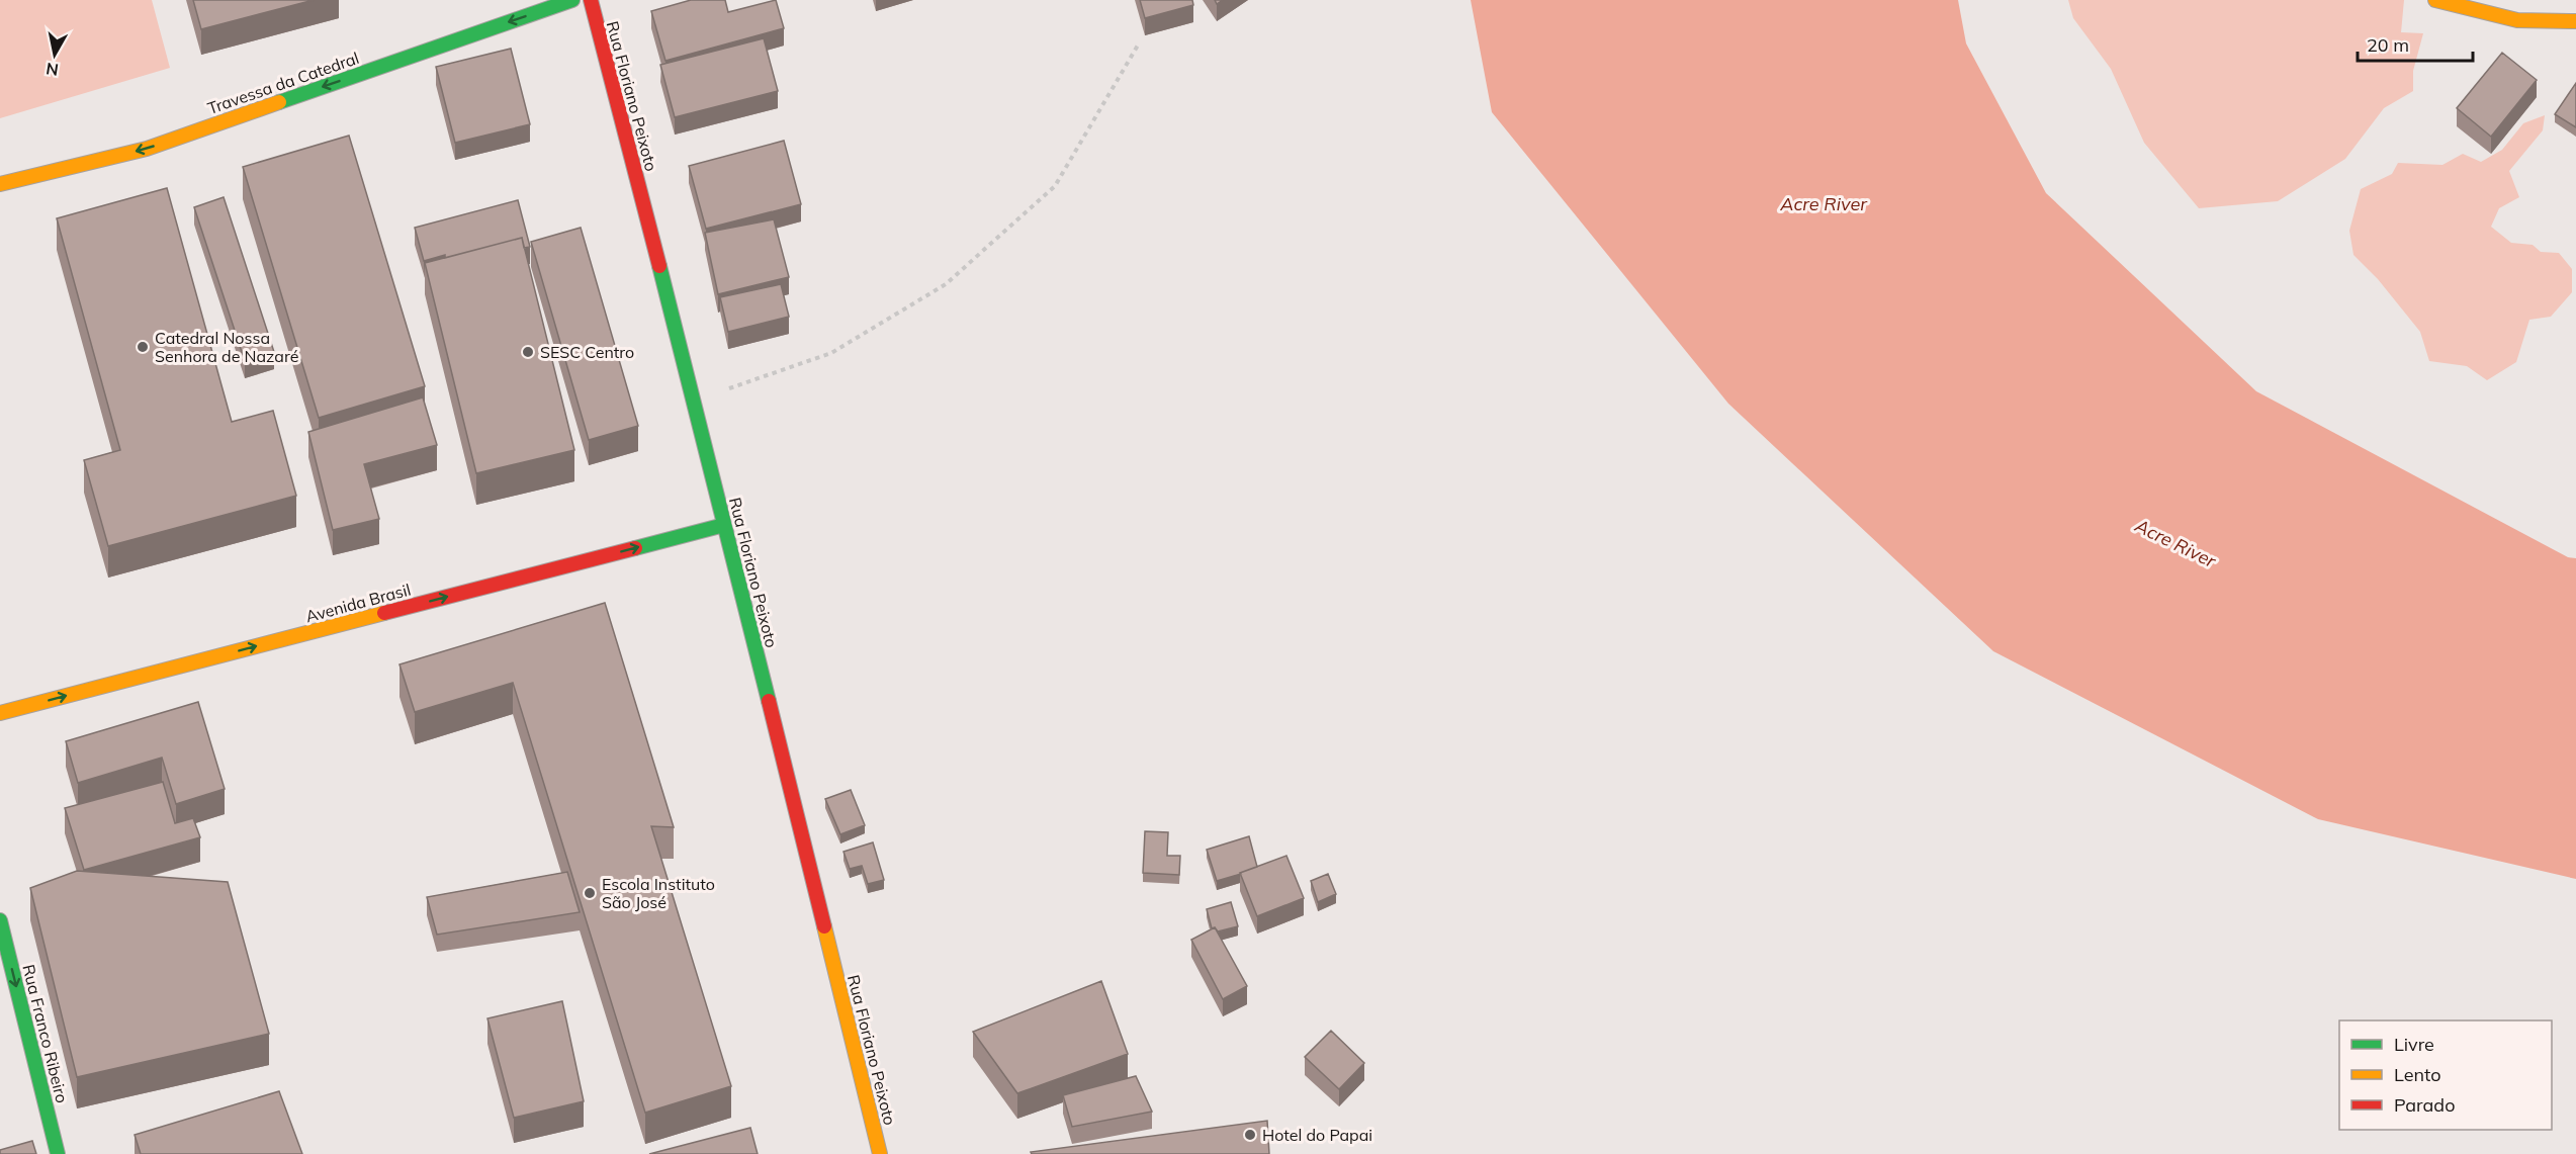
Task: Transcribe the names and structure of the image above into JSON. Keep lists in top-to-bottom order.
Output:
{
  "streets": {
    "street": [
      "Travessa da Catedral",
      "Rua Floriano Peixoto",
      "Avenida Brasil",
      "Rua Franco Ribeiro"
    ]
  },
  "crossings": [
    ["Rua Floriano Peixoto", "Avenida Brasil"]
  ],
  "one_way": ["Travessa da Catedral", "Avenida Brasil", "Rua Franco Ribeiro"],
  "water": ["Acre River"],
  "places": [
    "Catedral Nossa Senhora de Nazaré",
    "SESC Centro",
    "Escola Instituto São José",
    "Hotel do Papai"
  ],
  "legend": ["Livre", "Lento", "Parado"],
  "scale_bar": "20 m",
  "north": "bottom"
}
